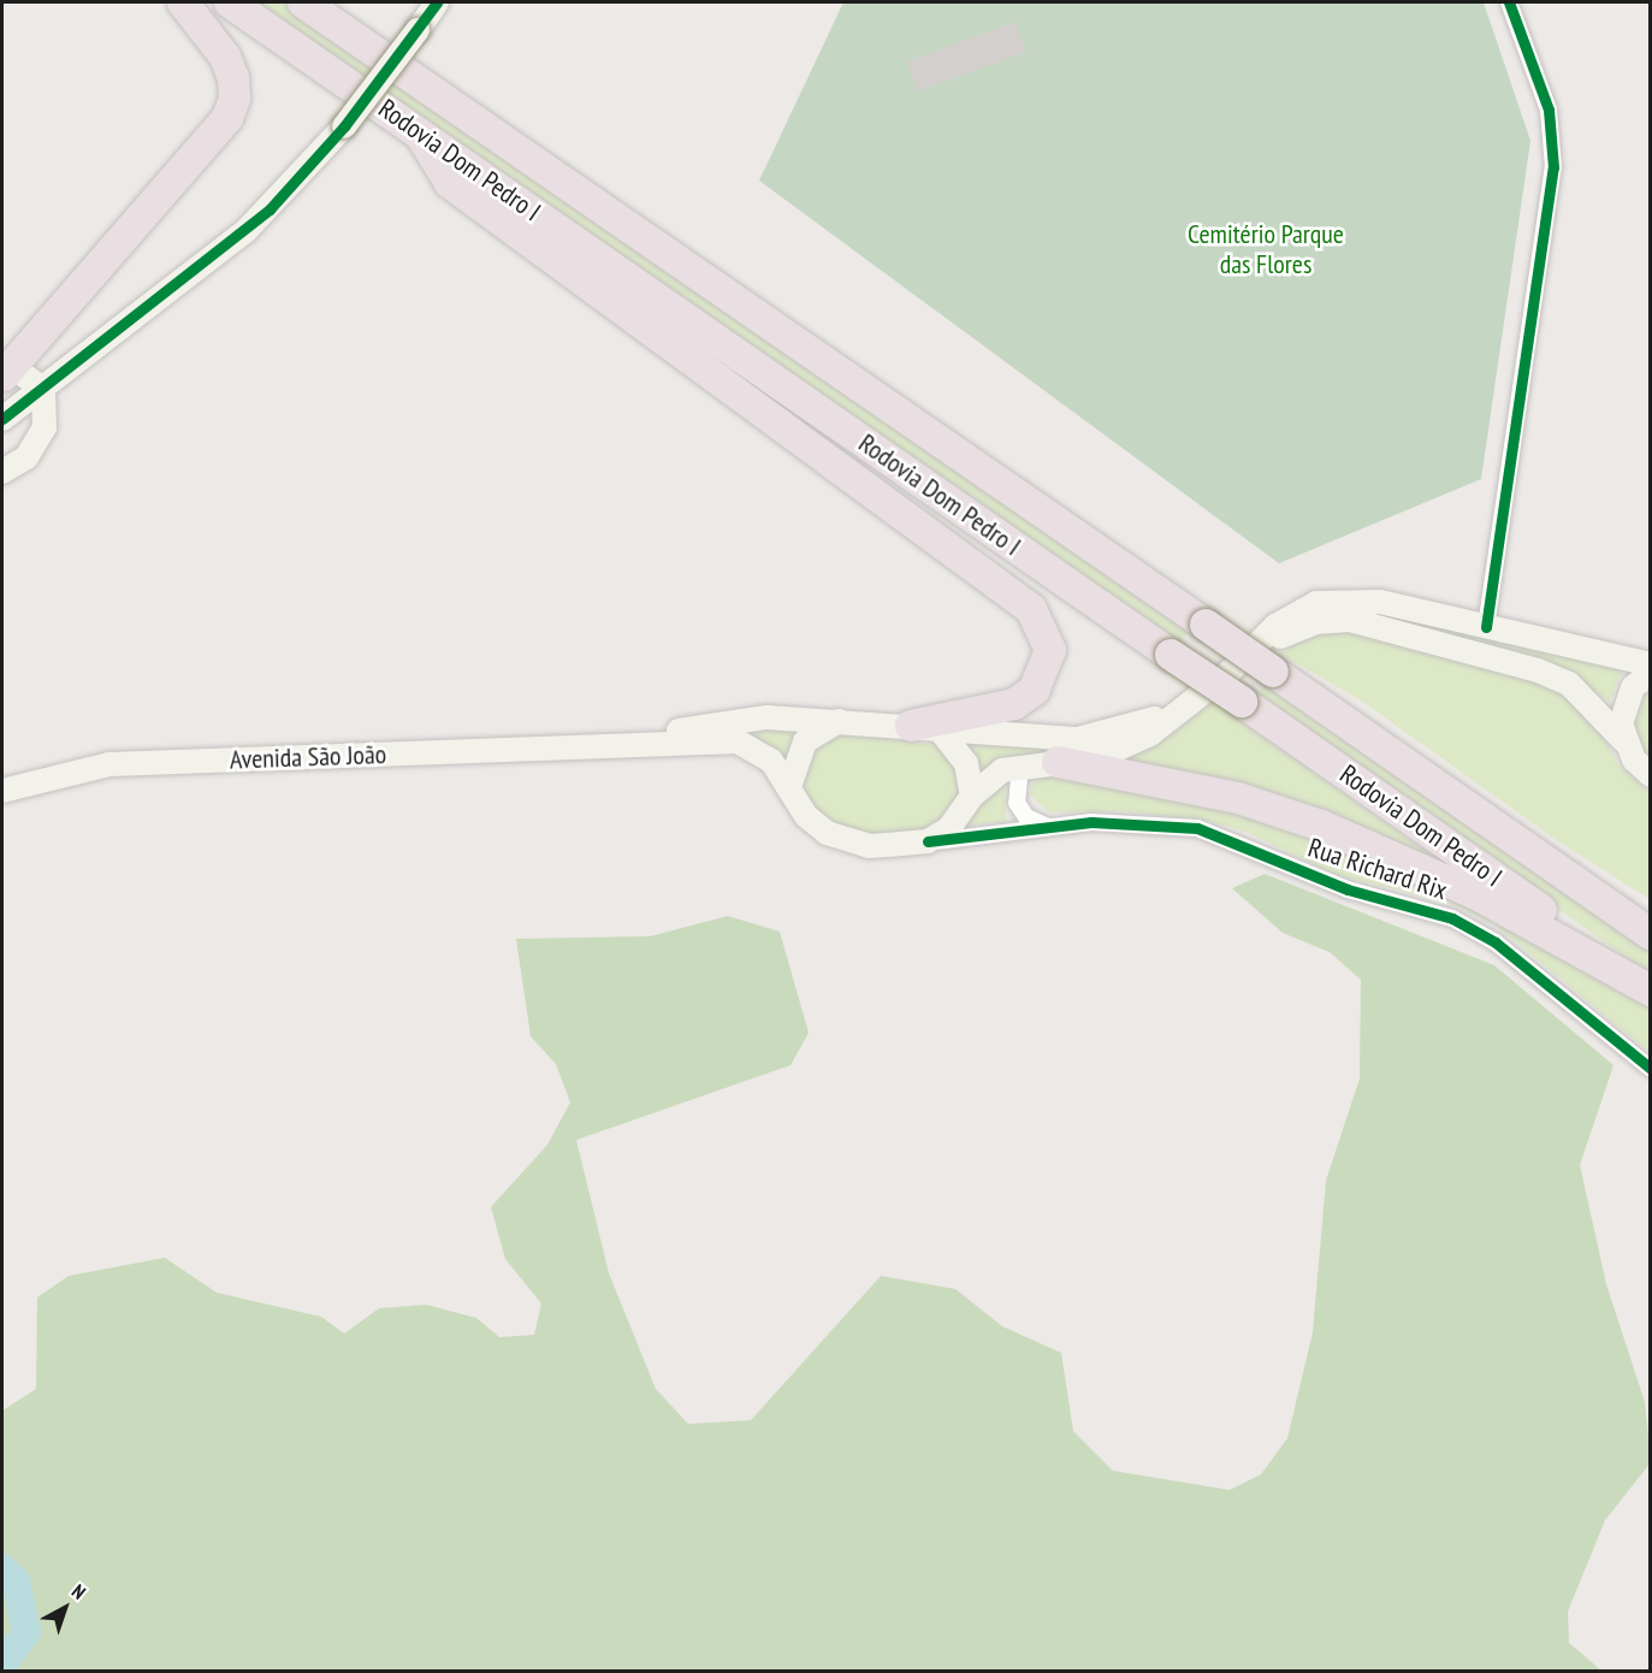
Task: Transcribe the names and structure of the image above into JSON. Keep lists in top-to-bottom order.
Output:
{
  "streets": {
    "highway": ["Rodovia Dom Pedro I"],
    "main road": ["Avenida São João"],
    "street": ["Rua Richard Rix"]
  },
  "parks": ["Cemitério Parque das Flores"],
  "north": "top right"
}
